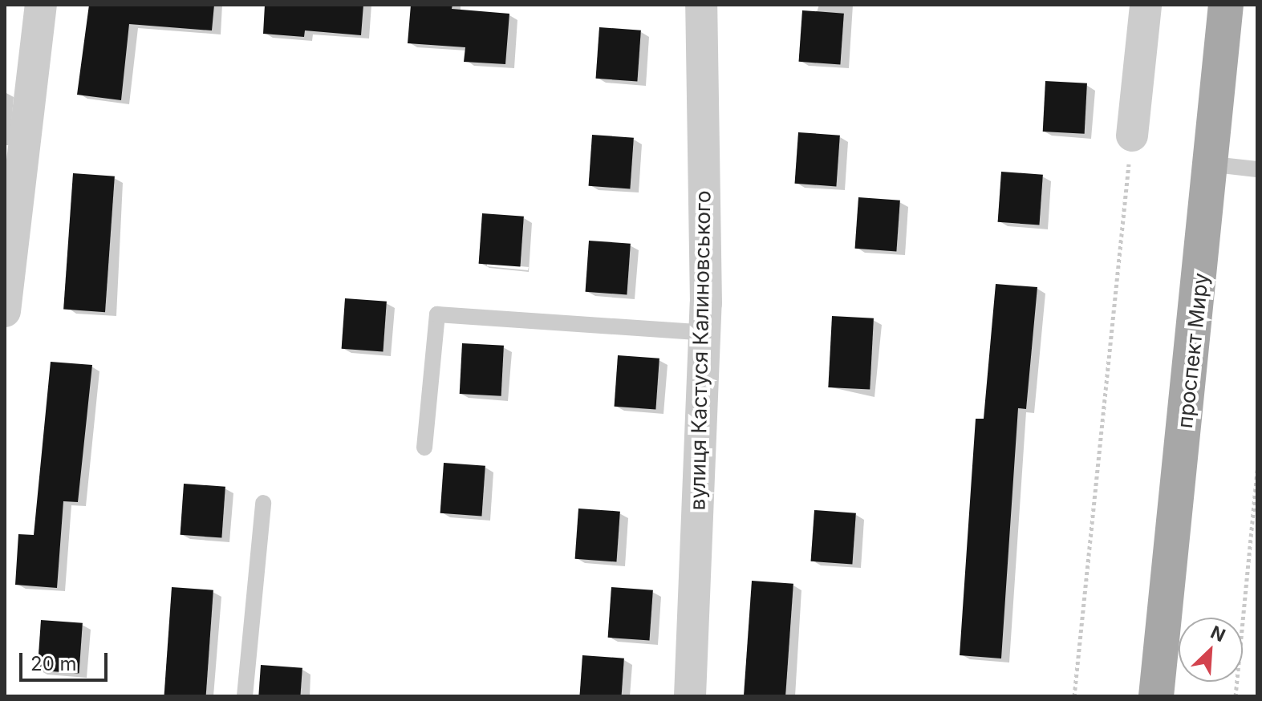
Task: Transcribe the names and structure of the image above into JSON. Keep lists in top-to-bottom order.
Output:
{
  "streets": {
    "main road": ["проспект Миру"],
    "street": ["вулиця Кастуся Калиновського"]
  },
  "scale_bar": "20 m",
  "north": "top right"
}
